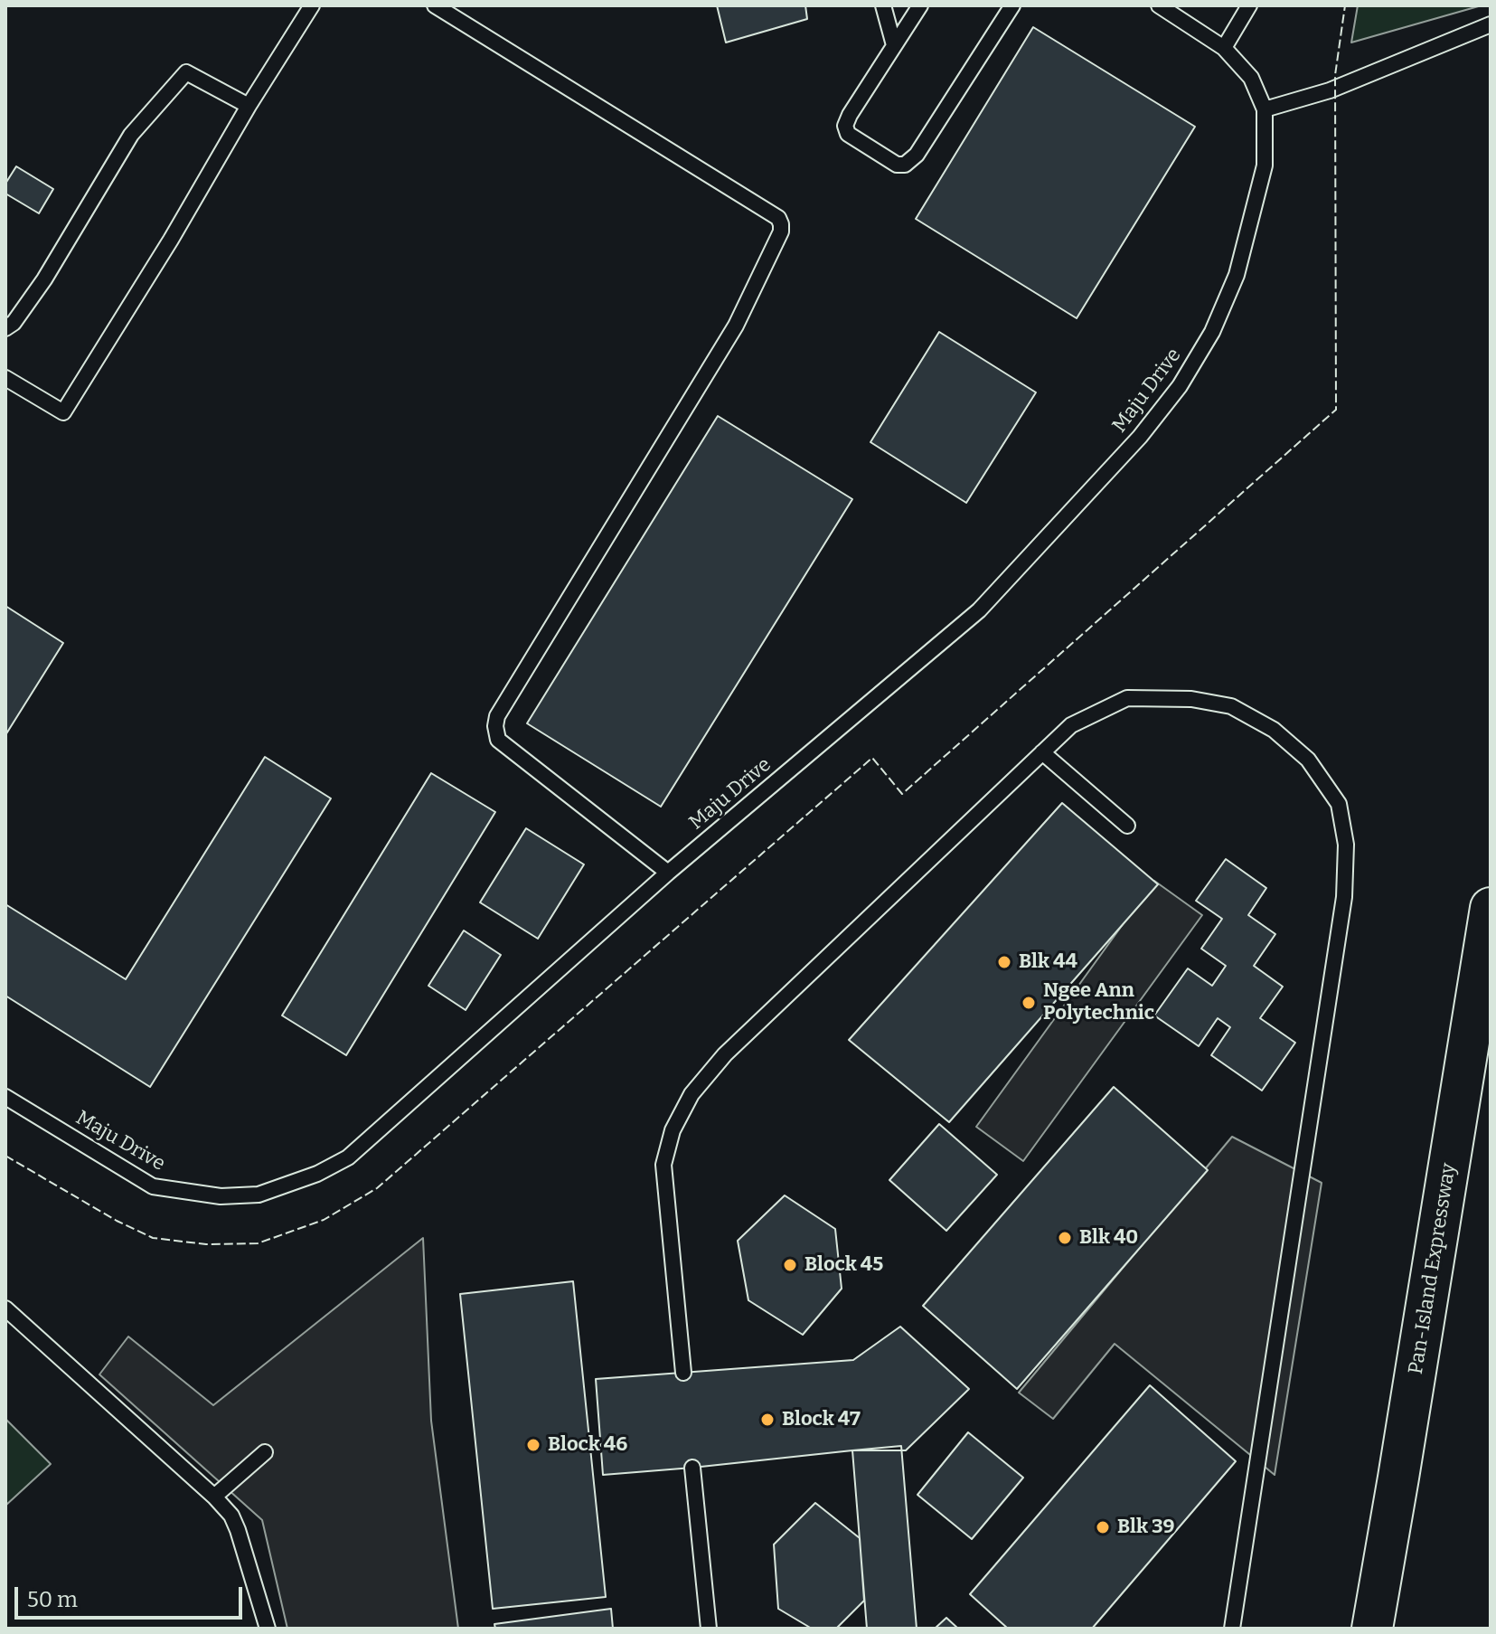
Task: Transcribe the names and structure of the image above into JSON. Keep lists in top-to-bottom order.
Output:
{
  "streets": {
    "highway": ["Pan-Island Expressway"],
    "lane": ["Maju Drive"]
  },
  "places": [
    "Blk 44",
    "Ngee Ann Polytechnic",
    "Blk 40",
    "Block 45",
    "Block 47",
    "Block 46",
    "Blk 39"
  ],
  "scale_bar": "50 m"
}
